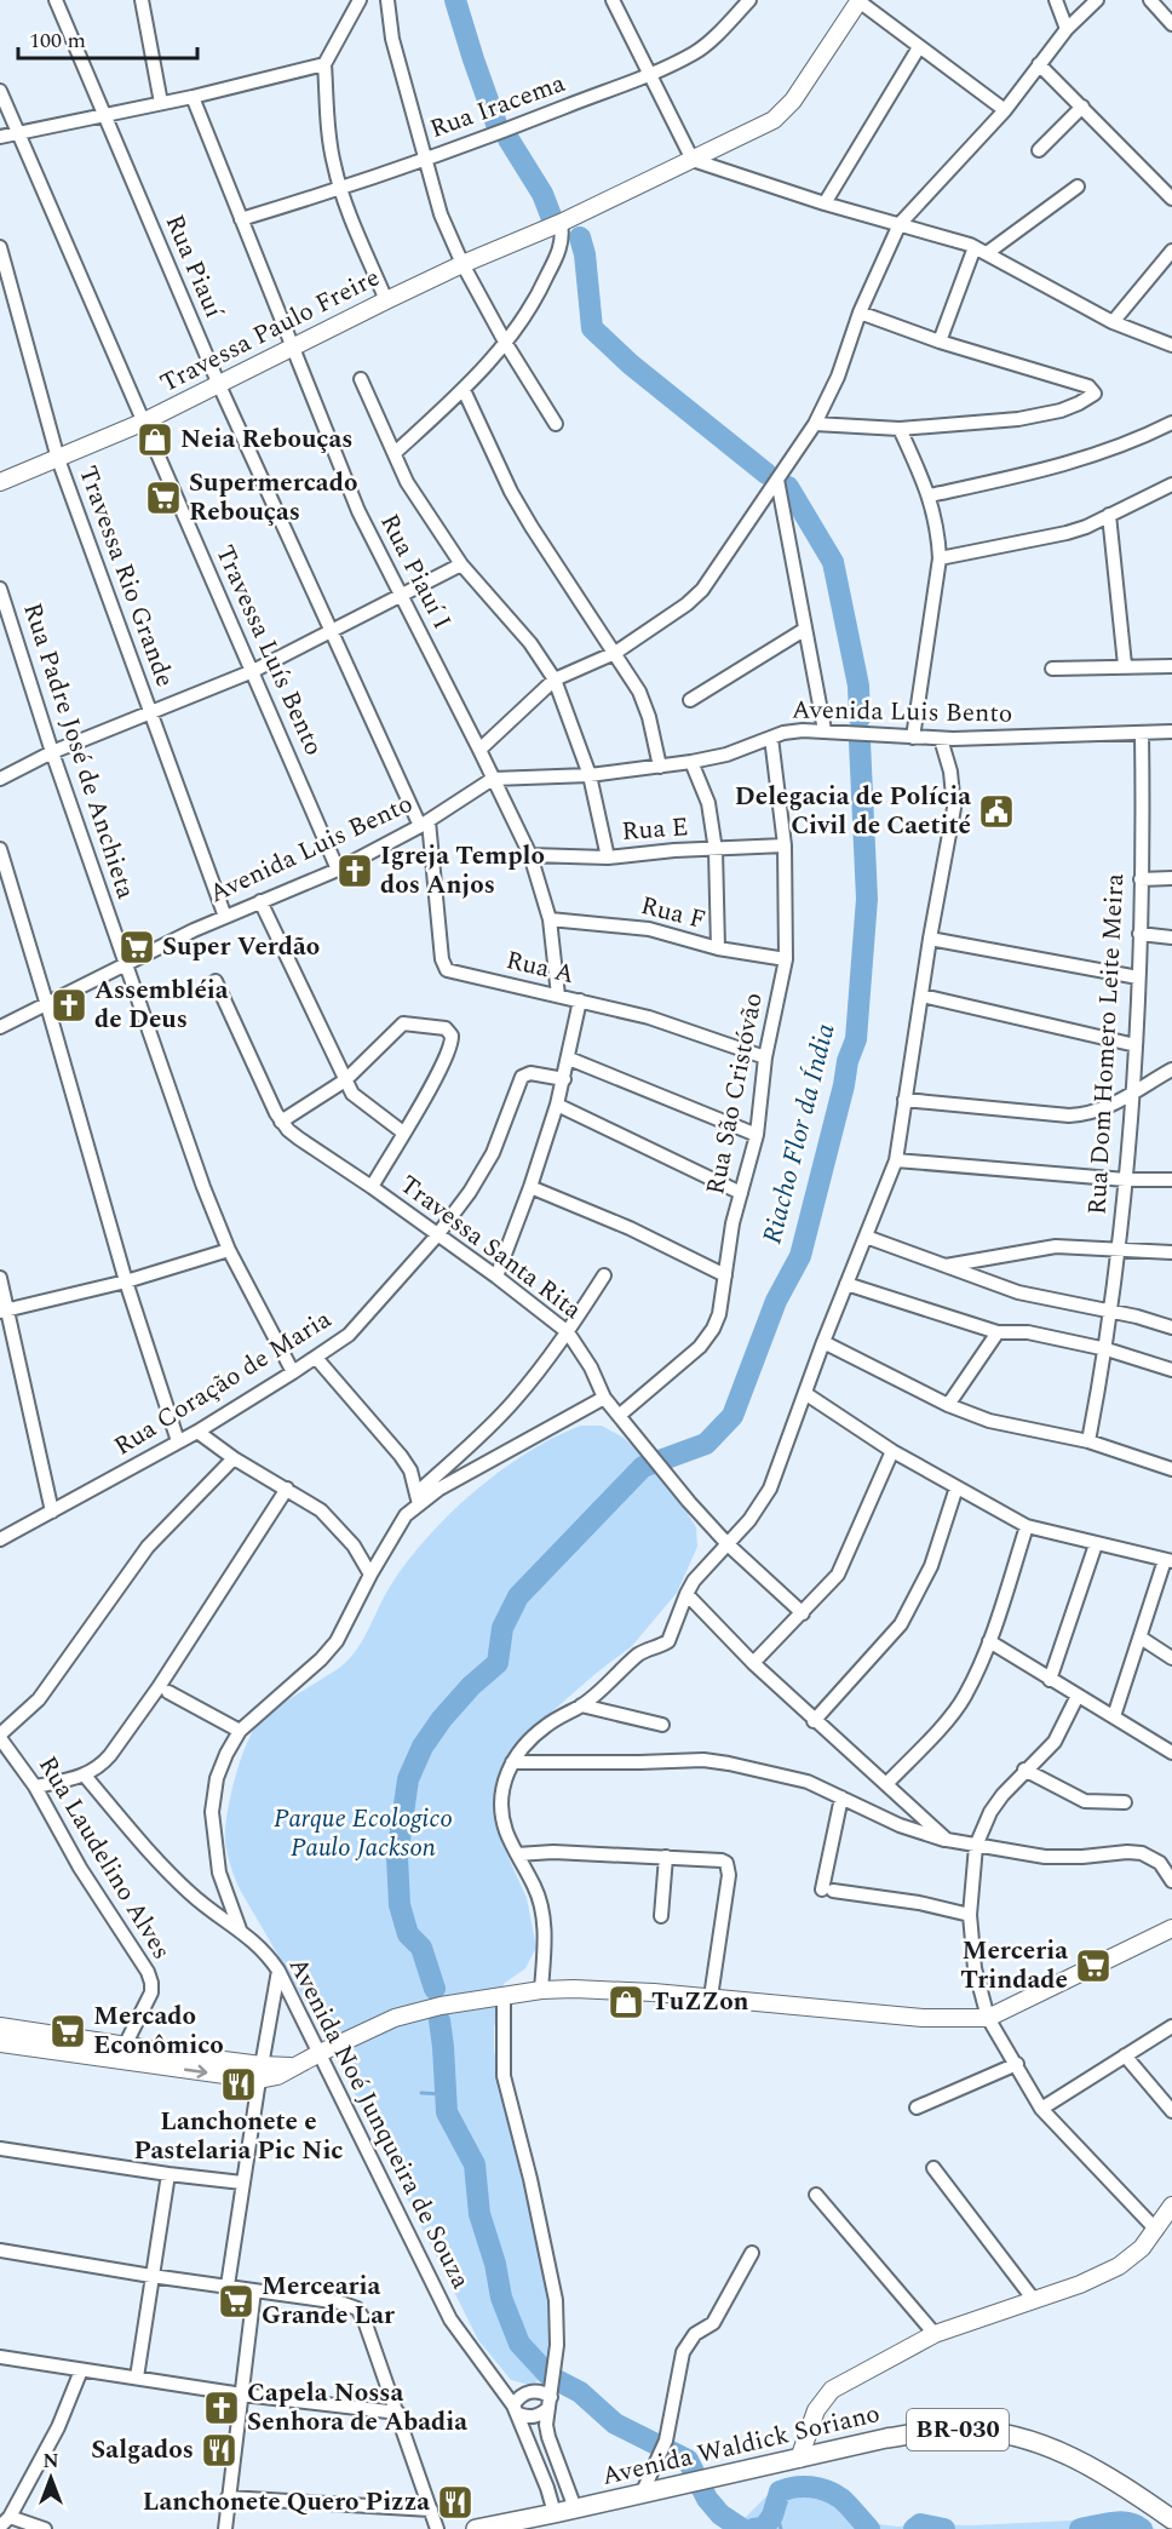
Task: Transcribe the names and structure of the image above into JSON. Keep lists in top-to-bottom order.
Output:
{
  "streets": {
    "main road": ["BR-030", "Avenida Waldick Soriano"],
    "street": [
      "Rua Iracema",
      "Rua Piauí",
      "Travessa Paulo Freire",
      "Rua Piauí I",
      "Travessa Rio Grande",
      "Travessa Luís Bento",
      "Avenida Luis Bento",
      "Rua Padre José de Anchieta",
      "Rua E",
      "Rua F",
      "Rua A",
      "Rua Dom Homero Leite Meira",
      "Rua São Cristóvão",
      "Travessa Santa Rita",
      "Rua Coração de Maria",
      "Rua Laudelino Alves",
      "Avenida Noé Junqueira de Souza"
    ]
  },
  "crossings": [
    ["Rua Iracema", "Rua Piauí I"],
    ["Rua Piauí", "Travessa Paulo Freire"],
    ["Rua Piauí", "Avenida Luis Bento"],
    ["Rua Piauí", "Rua A"],
    ["Travessa Paulo Freire", "Rua Piauí I"],
    ["Travessa Paulo Freire", "Travessa Rio Grande"],
    ["Travessa Paulo Freire", "Travessa Luís Bento"],
    ["Rua Piauí I", "Avenida Luis Bento"],
    ["Rua Piauí I", "Rua E"],
    ["Rua Piauí I", "Rua F"],
    ["Rua Piauí I", "Rua A"],
    ["Travessa Rio Grande", "Avenida Luis Bento"],
    ["Travessa Luís Bento", "Avenida Luis Bento"],
    ["Avenida Luis Bento", "Rua Padre José de Anchieta"],
    ["Avenida Luis Bento", "Rua A"],
    ["Avenida Luis Bento", "Rua Dom Homero Leite Meira"],
    ["Avenida Luis Bento", "Rua São Cristóvão"],
    ["Avenida Luis Bento", "Travessa Santa Rita"],
    ["Rua Padre José de Anchieta", "Rua Coração de Maria"],
    ["Rua E", "Rua São Cristóvão"],
    ["Rua F", "Rua São Cristóvão"],
    ["Rua A", "Rua São Cristóvão"],
    ["Rua São Cristóvão", "Travessa Santa Rita"],
    ["Travessa Santa Rita", "Rua Coração de Maria"],
    ["Travessa Santa Rita", "Avenida Noé Junqueira de Souza"],
    ["Avenida Noé Junqueira de Souza", "Avenida Waldick Soriano"]
  ],
  "water": ["Riacho Flor da Índia"],
  "parks": ["Parque Ecologico Paulo Jackson"],
  "places": {
    "shop": ["Neia Rebouças", "TuZZon"],
    "supermarket": [
      "Supermercado Rebouças",
      "Super Verdão",
      "Merceria Trindade",
      "Mercado Econômico",
      "Mercearia Grande Lar"
    ],
    "public building": ["Delegacia de Polícia Civil de Caetité"],
    "church": ["Igreja Templo dos Anjos", "Assembléia de Deus", "Capela Nossa Senhora de Abadia"],
    "restaurant": ["Lanchonete e Pastelaria Pic Nic", "Salgados", "Lanchonete Quero Pizza"]
  },
  "scale_bar": "100 m",
  "north": "top"
}
